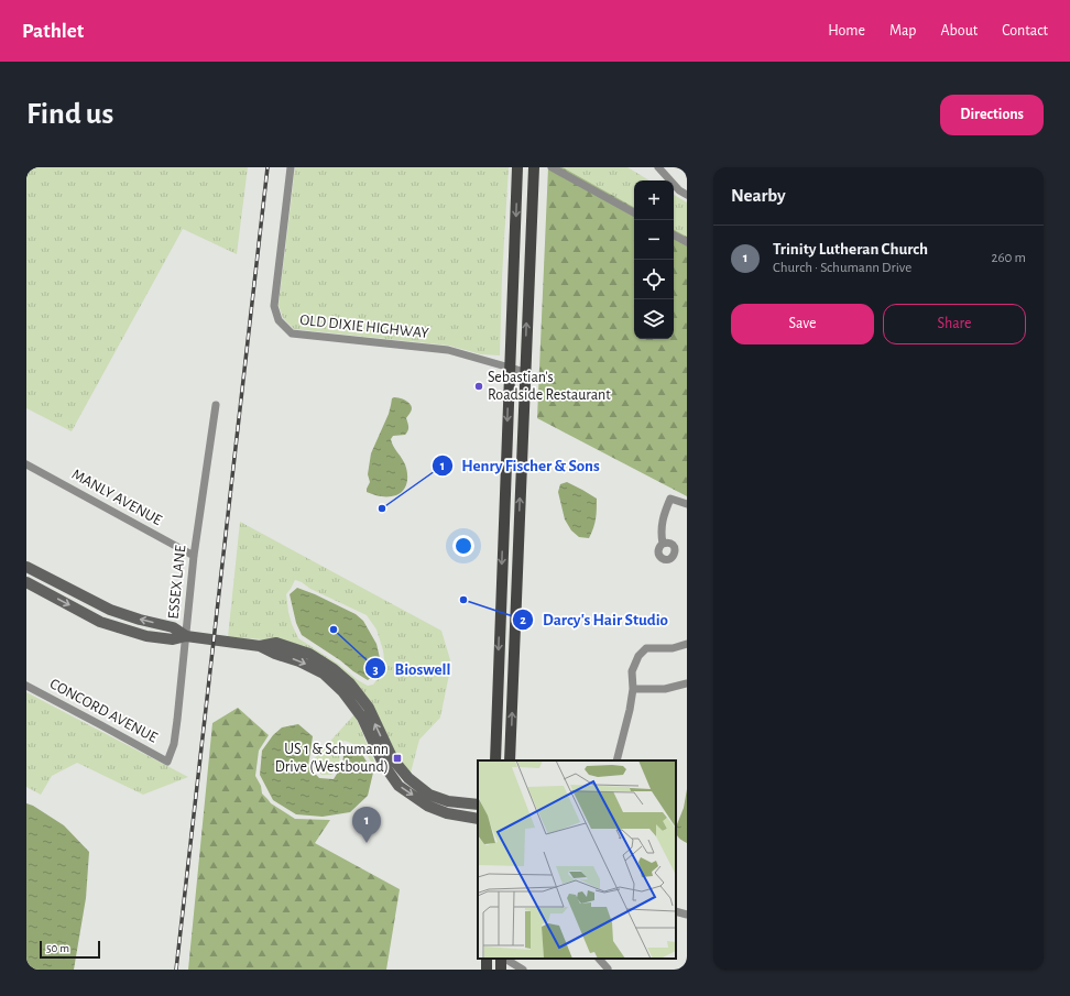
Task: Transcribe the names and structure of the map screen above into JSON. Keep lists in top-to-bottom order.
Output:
{
  "streets": {
    "street": [
      "OLD DIXIE HIGHWAY",
      "MANLY AVENUE",
      "ESSEX LANE",
      "CONCORD AVENUE"
    ]
  },
  "crossings": [
    ["MANLY AVENUE", "ESSEX LANE"],
    ["ESSEX LANE", "CONCORD AVENUE"]
  ],
  "places": {
    "other": [
      "Sebastian's Roadside Restaurant",
      "Henry Fischer & Sons",
      "Darcy's Hair Studio",
      "Bioswell"
    ],
    "transit": ["US 1 & Schumann Drive (Westbound)"]
  },
  "scale_bar": "50 m",
  "page": {
    "header": "Pathlet",
    "nav": [
      "Home",
      "Map",
      "About",
      "Contact"
    ],
    "buttons": [
      "Directions",
      ["Save", "Share"]
    ],
    "title": "Find us",
    "heading": "Nearby",
    "map_buttons": ["+", "−"],
    "list": [
      {
        "mark": "1",
        "name": "Trinity Lutheran Church",
        "note": "Church · Schumann Drive",
        "value": "260 m"
      }
    ],
    "pins": "1",
    "scale": "50 m"
  }
}
